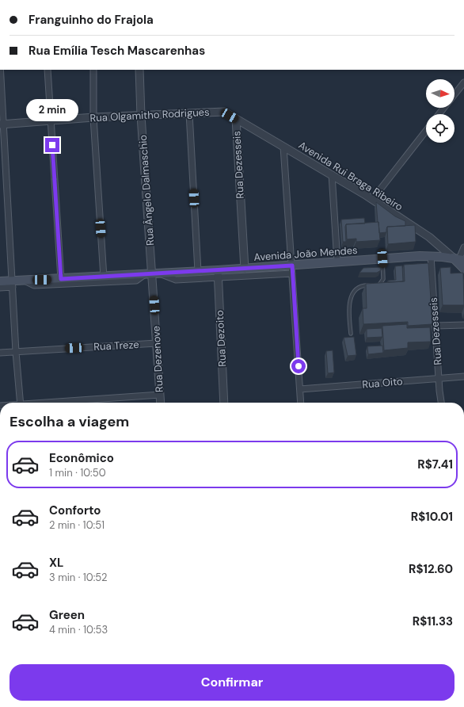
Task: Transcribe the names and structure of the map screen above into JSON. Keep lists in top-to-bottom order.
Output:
{
  "streets": {
    "main road": ["Avenida João Mendes"],
    "street": [
      "Rua Olgamitho Rodrigues",
      "Rua Dezesseis",
      "Avenida Rui Braga Ribeiro",
      "Rua Ângelo Dalmaschio",
      "Rua Dezoito",
      "Rua Treze",
      "Rua Dezenove",
      "Rua Oito"
    ]
  },
  "crossings": [
    ["Rua Olgamitho Rodrigues", "Avenida Rui Braga Ribeiro"],
    ["Rua Olgamitho Rodrigues", "Rua Ângelo Dalmaschio"],
    ["Rua Dezesseis", "Avenida Rui Braga Ribeiro"],
    ["Rua Dezesseis", "Avenida João Mendes"],
    ["Rua Dezesseis", "Rua Oito"],
    ["Avenida Rui Braga Ribeiro", "Avenida João Mendes"],
    ["Rua Ângelo Dalmaschio", "Avenida João Mendes"],
    ["Rua Ângelo Dalmaschio", "Rua Dezenove"],
    ["Avenida João Mendes", "Rua Dezoito"],
    ["Avenida João Mendes", "Rua Dezenove"],
    ["Rua Treze", "Rua Dezenove"]
  ],
  "north": "right",
  "page": {
    "banner": ["Franguinho do Frajola", "Rua Emília Tesch Mascarenhas"],
    "bubble": "2 min",
    "heading": "Escolha a viagem",
    "list": [
      {
        "name": "Econômico",
        "note": "1 min · 10:50",
        "value": "R$7.41"
      },
      {
        "name": "Conforto",
        "note": "2 min · 10:51",
        "value": "R$10.01"
      },
      {
        "name": "XL",
        "note": "3 min · 10:52",
        "value": "R$12.60"
      },
      {
        "name": "Green",
        "note": "4 min · 10:53",
        "value": "R$11.33"
      }
    ],
    "buttons": "Confirmar"
  }
}
